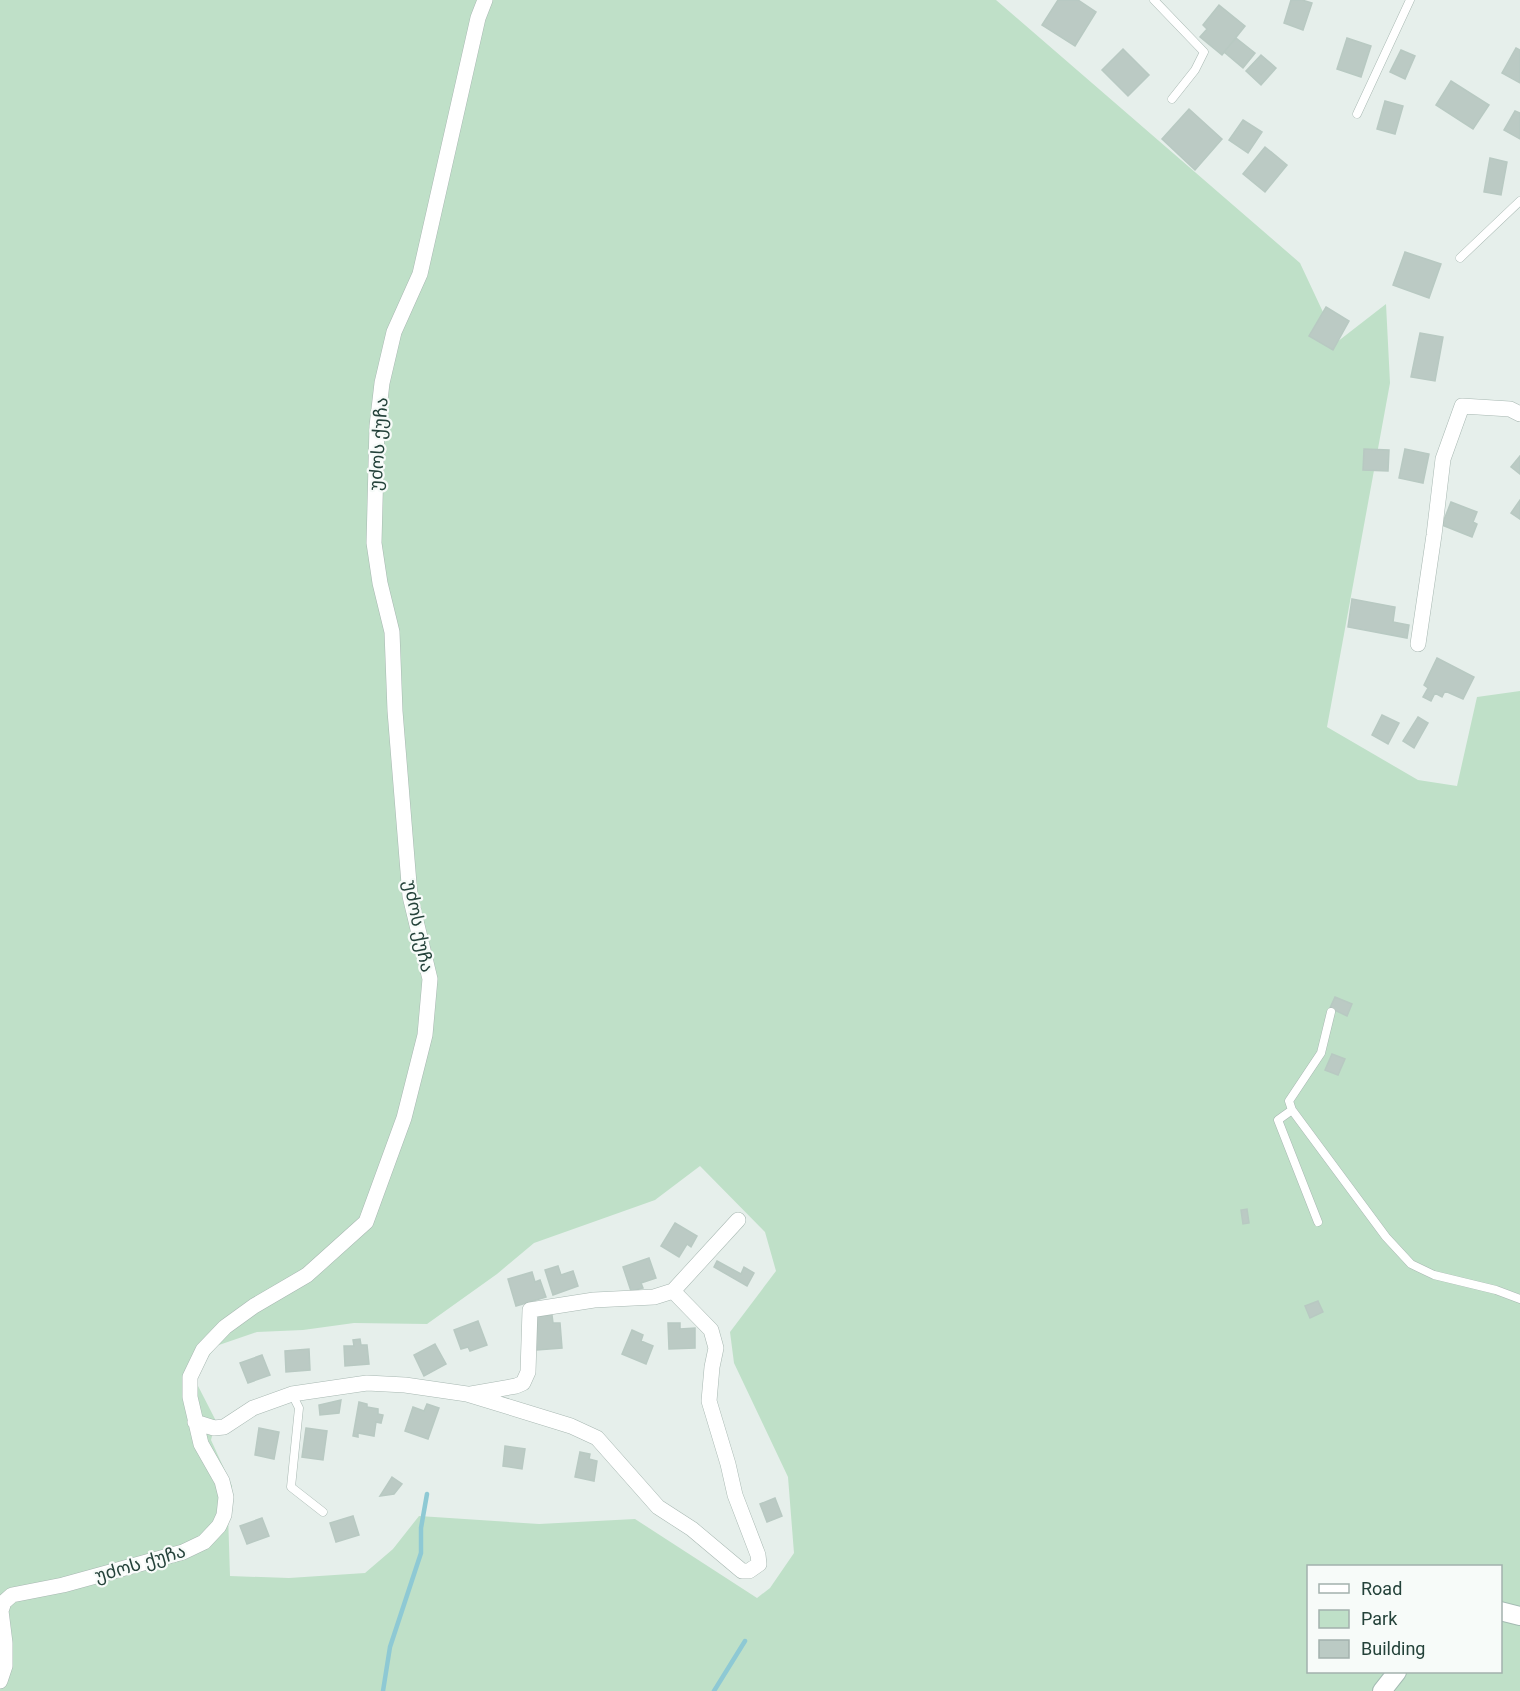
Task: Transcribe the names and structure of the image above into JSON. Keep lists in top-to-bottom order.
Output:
{
  "streets": {
    "street": ["უძოს ქუჩა"]
  },
  "legend": ["Road", "Park", "Building"]
}
